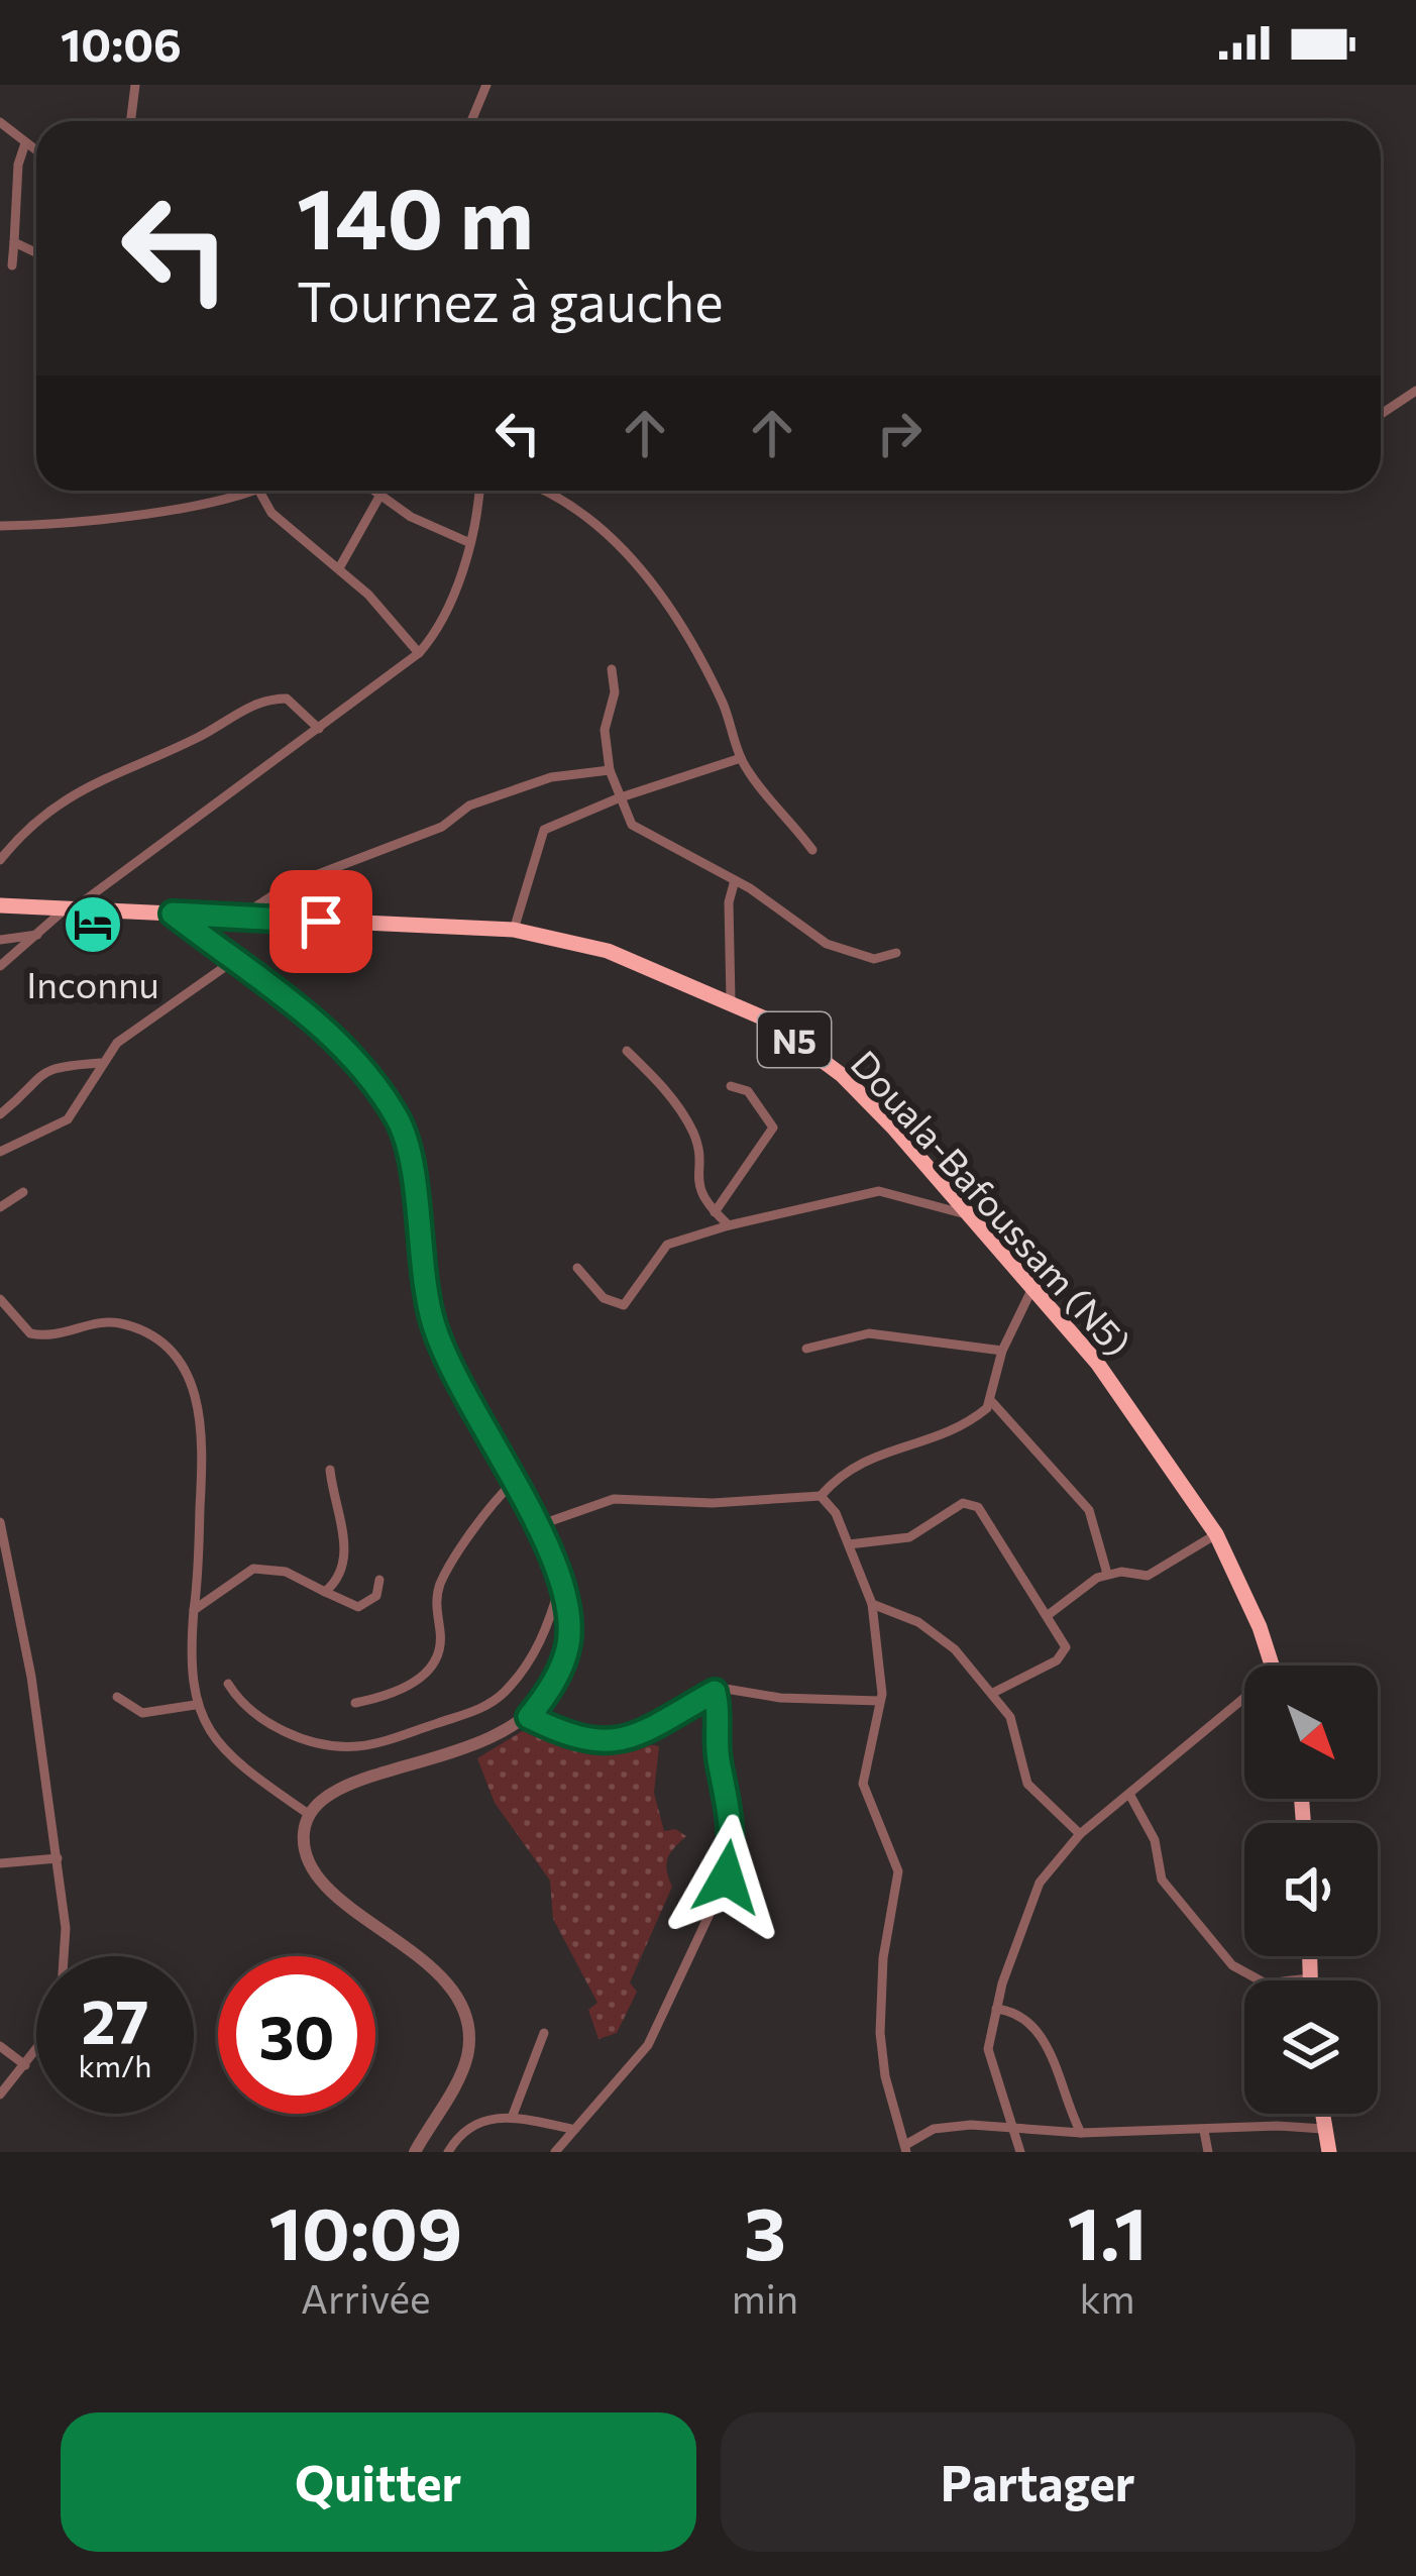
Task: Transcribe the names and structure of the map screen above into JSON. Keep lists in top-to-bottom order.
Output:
{
  "streets": {
    "highway": ["N5", "Douala-Bafoussam (N5)"]
  },
  "places": {
    "hotel": ["Inconnu"]
  },
  "north": "bottom right",
  "page": {
    "status": "10:06",
    "turn": ["140 m", "Tournez à gauche"],
    "speed": "27 km/h",
    "limit": "30",
    "eta": [
      "10:09",
      "Arrivée",
      "3",
      "min",
      "1.1",
      "km"
    ],
    "buttons": ["Quitter", "Partager"]
  }
}
